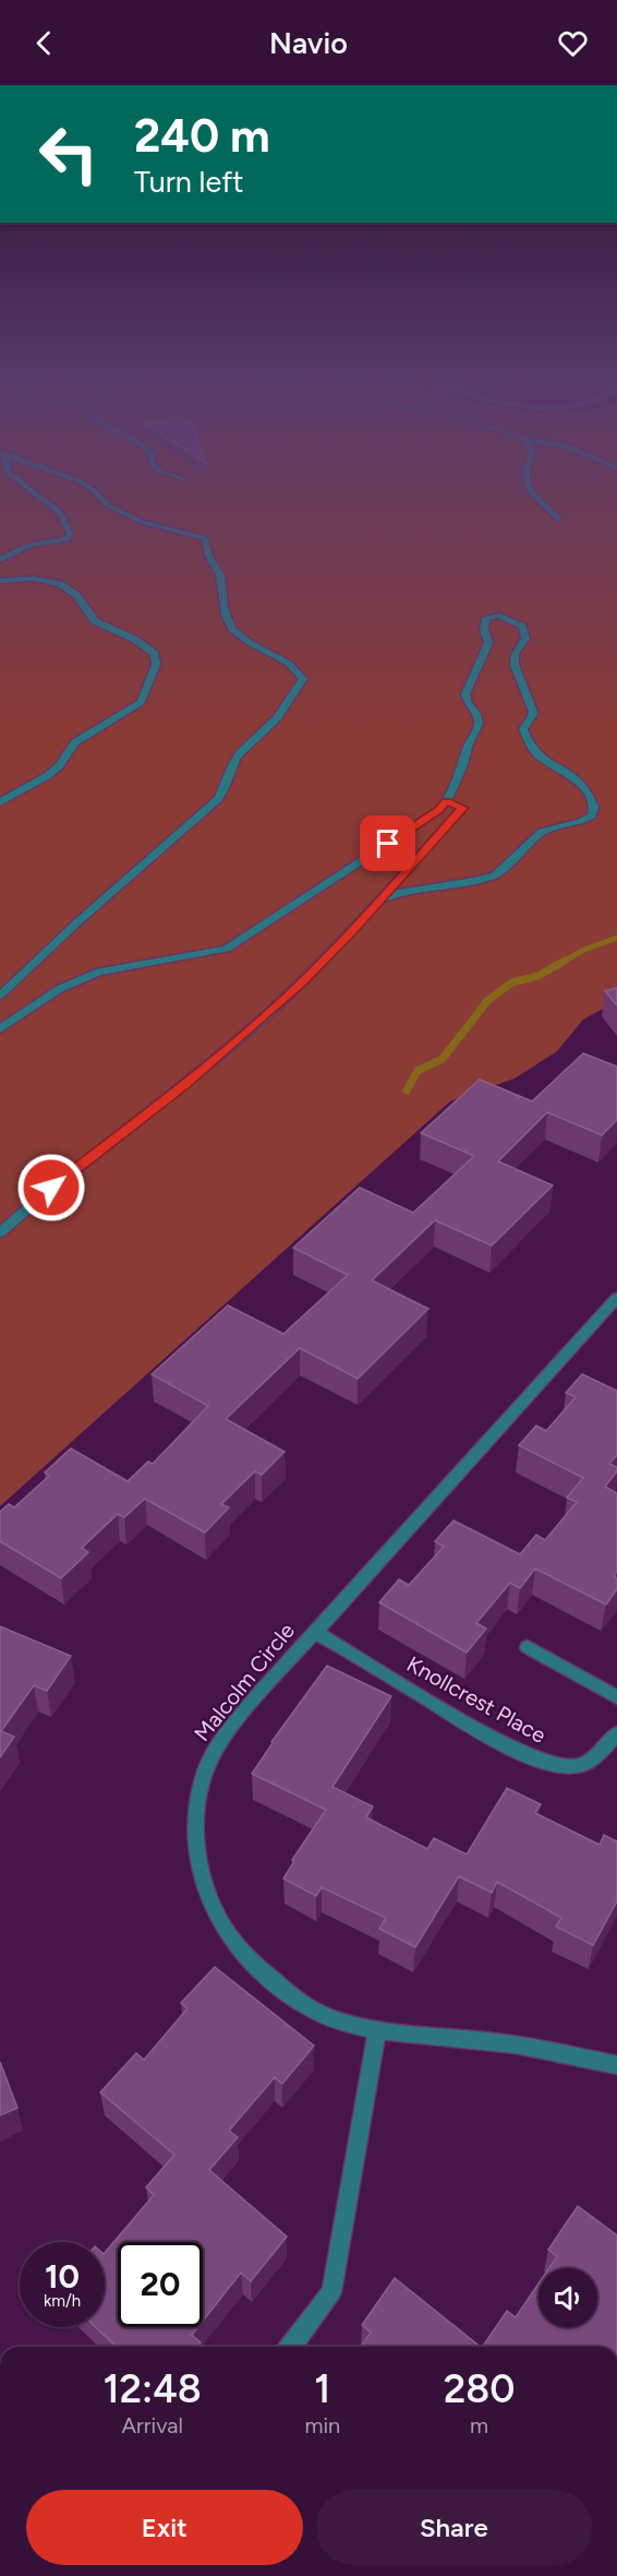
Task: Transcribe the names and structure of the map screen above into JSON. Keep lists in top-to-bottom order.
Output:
{
  "streets": {
    "street": ["Malcolm Circle", "Knollcrest Place"]
  },
  "crossings": [
    ["Malcolm Circle", "Knollcrest Place"]
  ],
  "page": {
    "header": "Navio",
    "turn": ["240 m", "Turn left"],
    "speed": "10 km/h",
    "limit": "20",
    "eta": [
      "12:48",
      "Arrival",
      "1",
      "min",
      "280",
      "m"
    ],
    "buttons": ["Exit", "Share"]
  }
}
